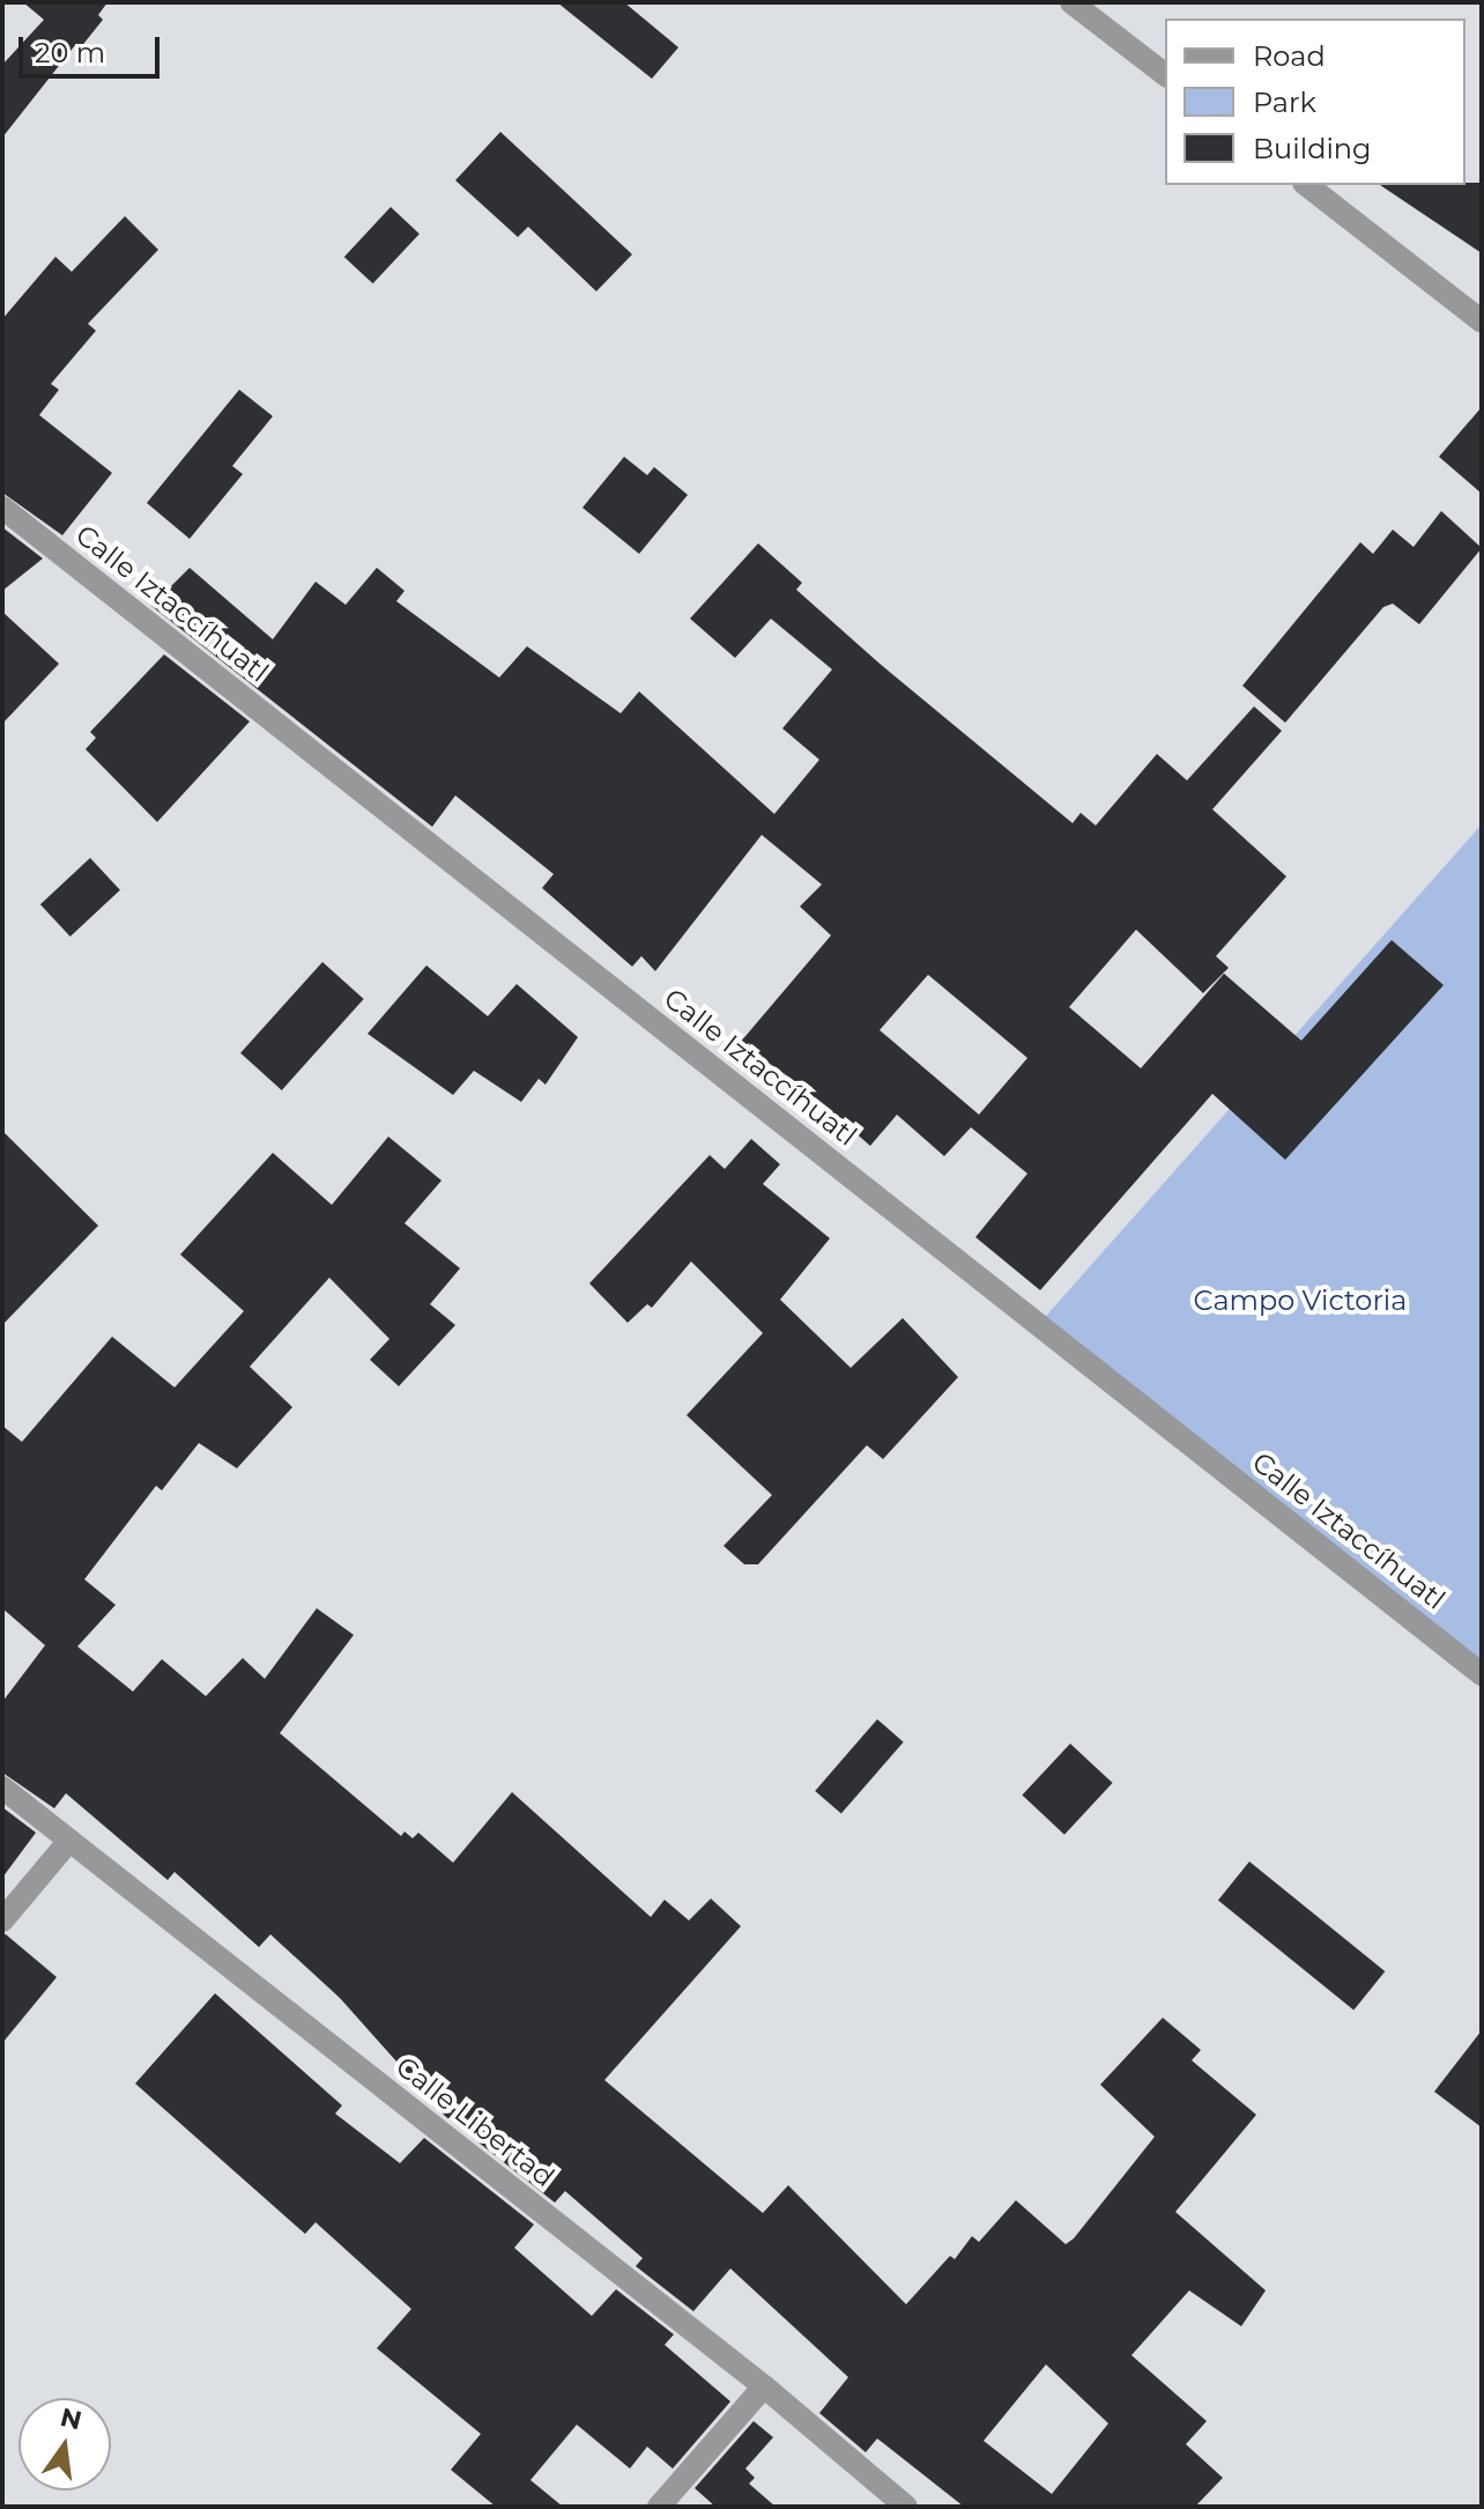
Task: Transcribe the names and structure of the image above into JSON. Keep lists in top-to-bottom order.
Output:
{
  "streets": {
    "street": ["Calle Iztaccíhuatl", "Calle Libertad"]
  },
  "parks": ["Campo Victoria"],
  "legend": ["Road", "Park", "Building"],
  "scale_bar": "20 m",
  "north": "top"
}
